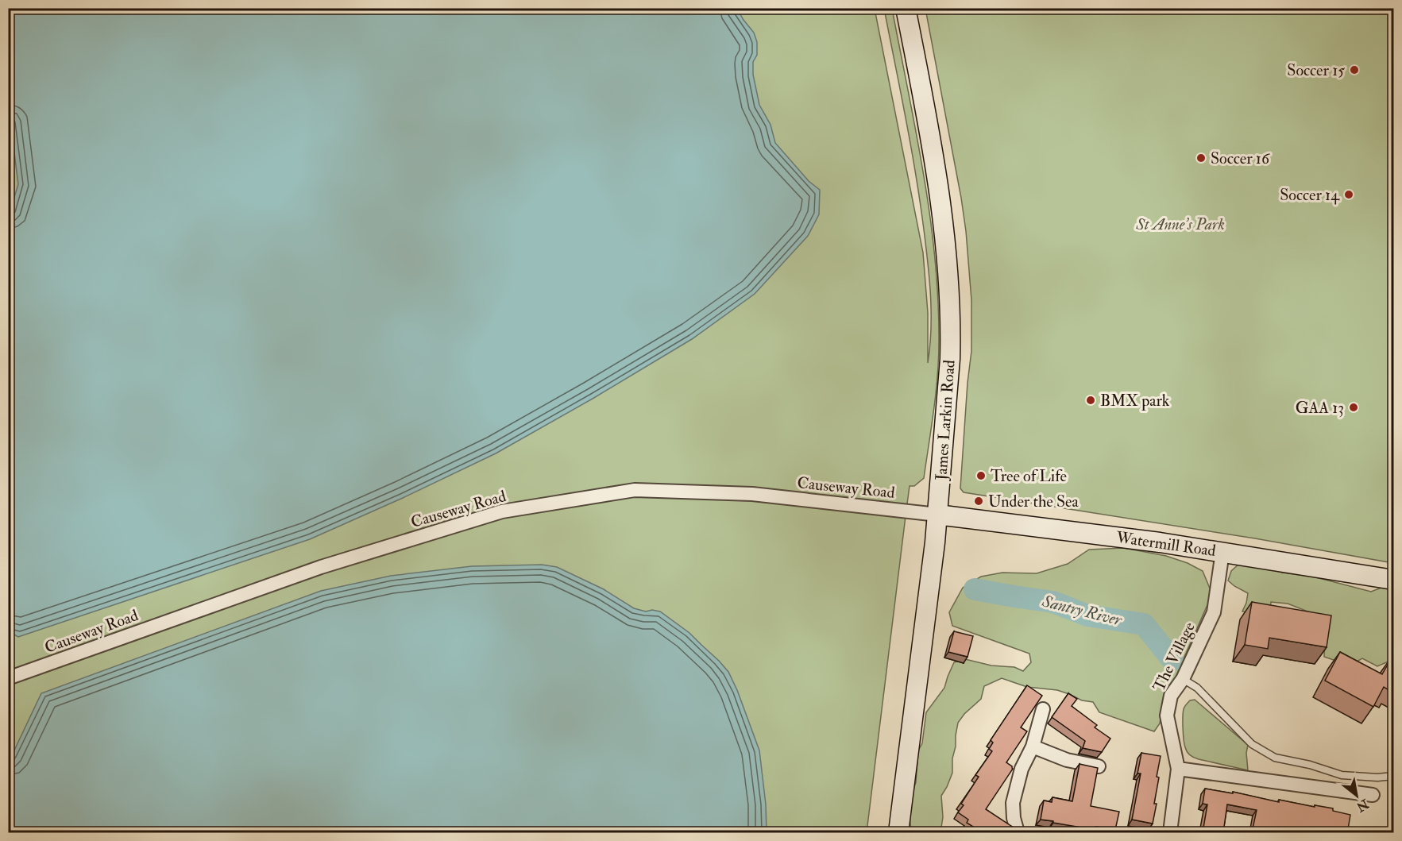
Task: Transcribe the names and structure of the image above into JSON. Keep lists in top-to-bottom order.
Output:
{
  "streets": {
    "main road": ["James Larkin Road", "Watermill Road"],
    "street": ["Causeway Road", "The Village"]
  },
  "crossings": [
    ["James Larkin Road", "Causeway Road"],
    ["James Larkin Road", "Watermill Road"],
    ["Causeway Road", "Watermill Road"],
    ["Watermill Road", "The Village"]
  ],
  "water": ["Santry River"],
  "parks": ["St Anne's Park"],
  "places": [
    "Soccer 15",
    "Soccer 16",
    "Soccer 14",
    "BMX park",
    "GAA 13",
    "Tree of Life",
    "Under the Sea"
  ],
  "north": "bottom right"
}
